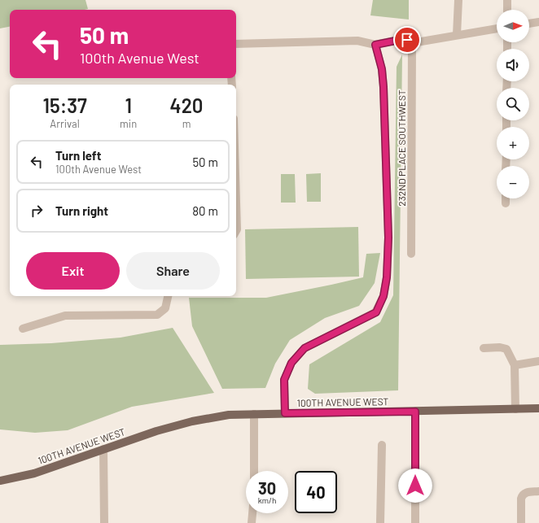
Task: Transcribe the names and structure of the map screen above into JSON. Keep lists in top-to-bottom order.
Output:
{
  "streets": {
    "main road": ["100TH AVENUE WEST"],
    "street": ["232ND PLACE SOUTHWEST"]
  },
  "north": "right",
  "page": {
    "map_buttons": ["+", "−"],
    "turn": ["50 m", "100th Avenue West"],
    "eta": [
      "15:37",
      "Arrival",
      "1",
      "min",
      "420",
      "m"
    ],
    "list": [
      {
        "name": "Turn left",
        "note": "100th Avenue West",
        "value": "50 m"
      },
      {
        "name": "Turn right",
        "value": "80 m"
      }
    ],
    "buttons": ["Exit", "Share"],
    "speed": "30 km/h",
    "limit": "40"
  }
}
